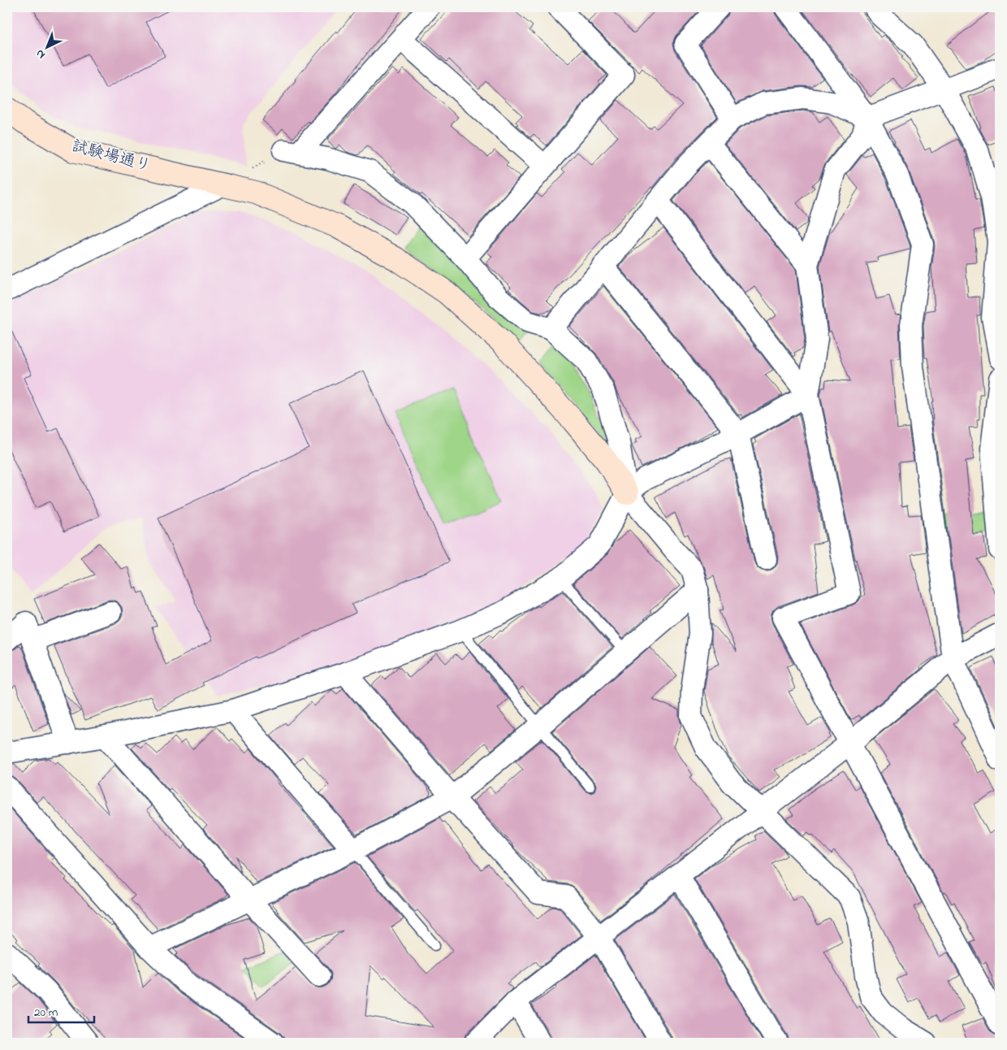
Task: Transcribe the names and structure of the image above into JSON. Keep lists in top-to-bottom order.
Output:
{
  "streets": {
    "street": ["試験場通り"]
  },
  "scale_bar": "20 m",
  "north": "bottom left"
}
